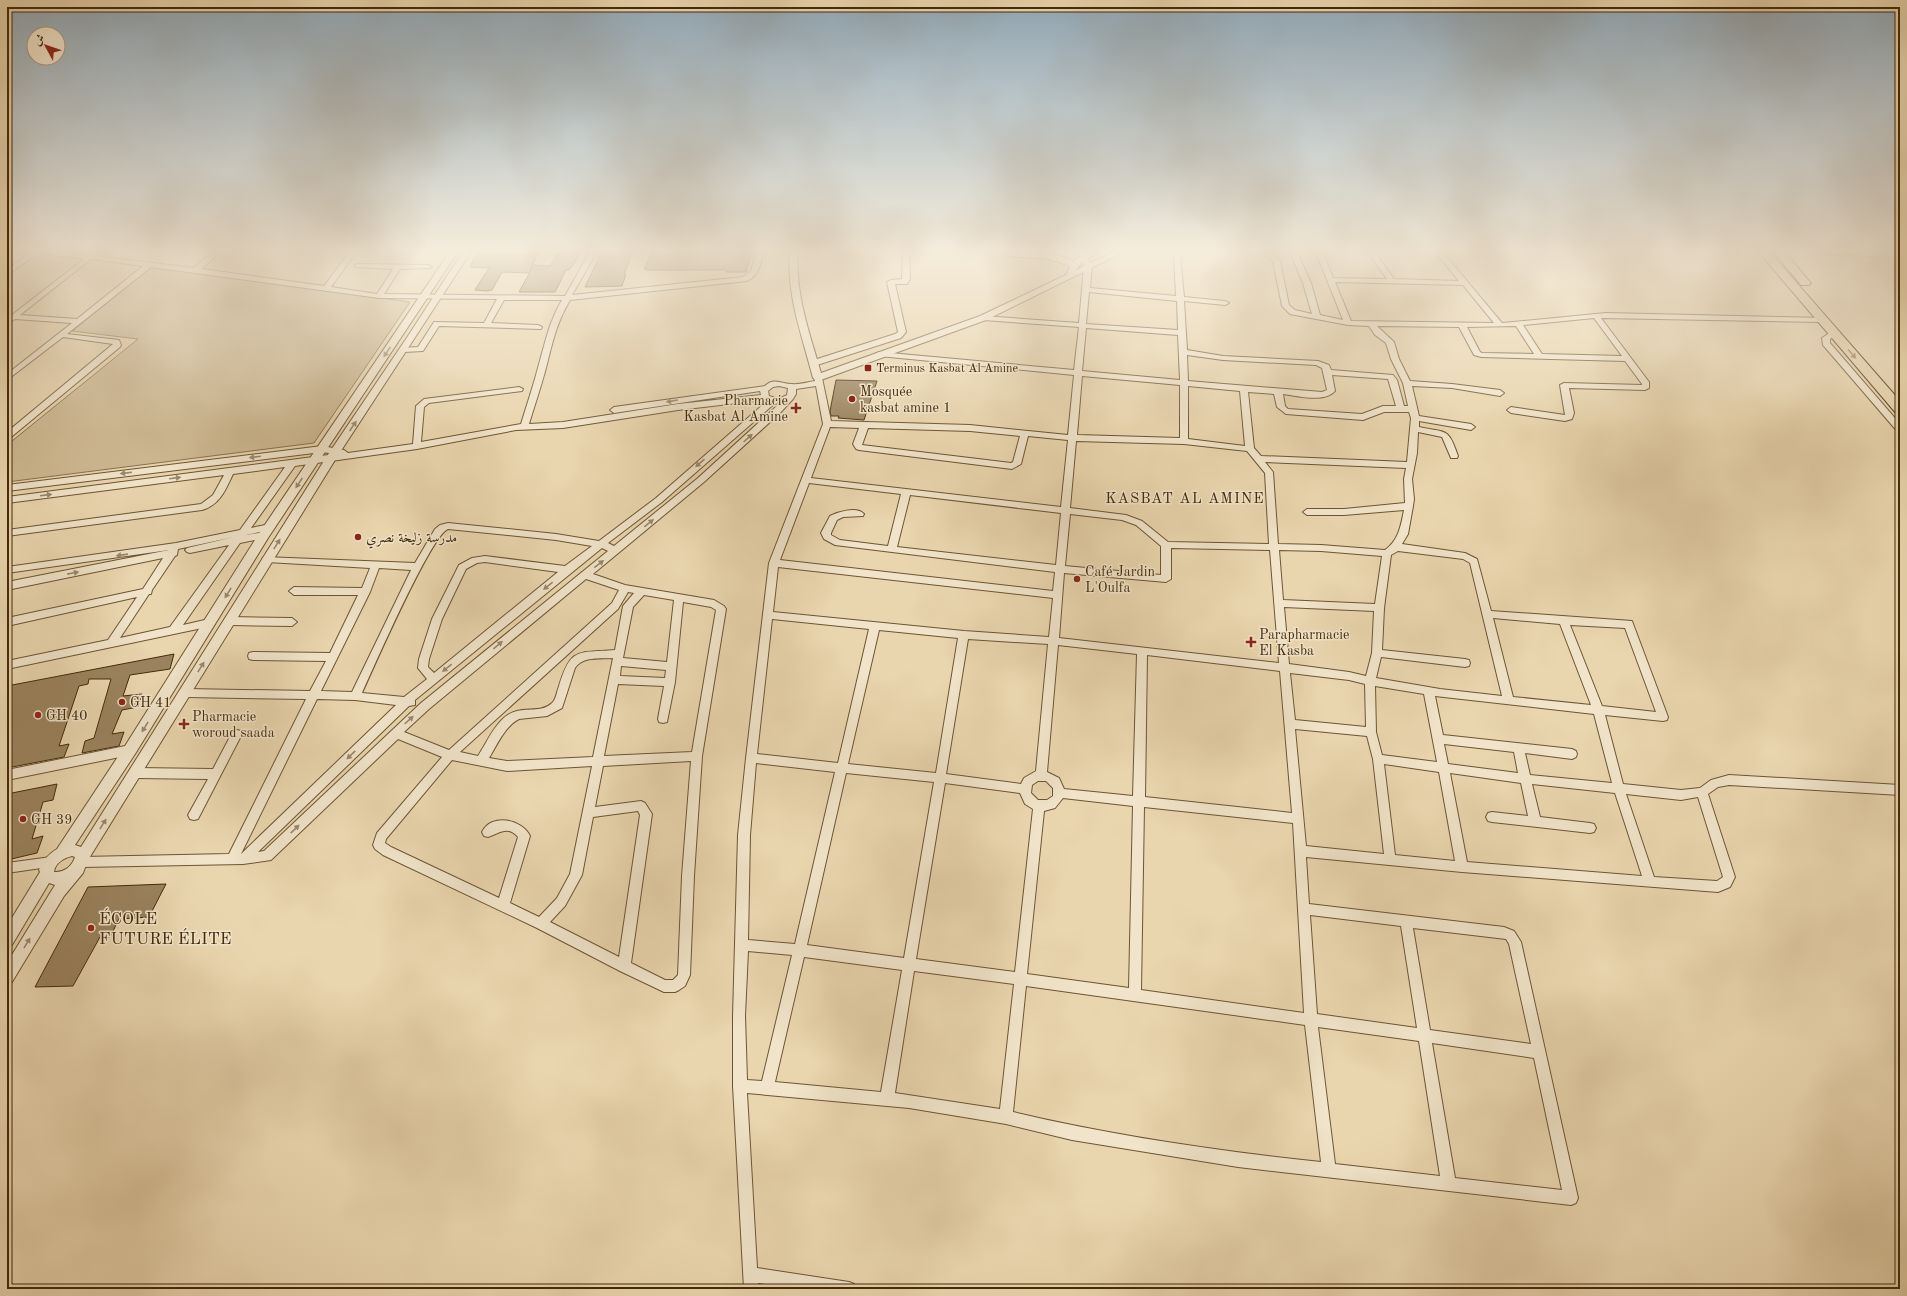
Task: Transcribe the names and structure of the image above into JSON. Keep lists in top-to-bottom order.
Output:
{
  "districts": ["KASBAT AL AMINE"],
  "places": {
    "transit": ["Terminus Kasbat Al Amine"],
    "other": [
      "Mosquée kasbat amine 1",
      "مدرسة زليخة نصري",
      "Café Jardin L'Oulfa",
      "GH 41",
      "GH 40",
      "GH 39",
      "ÉCOLE FUTURE ÉLITE"
    ],
    "health": ["Pharmacie Kasbat Al Amine", "Parapharmacie El Kasba", "Pharmacie woroud saada"]
  },
  "north": "top left"
}
